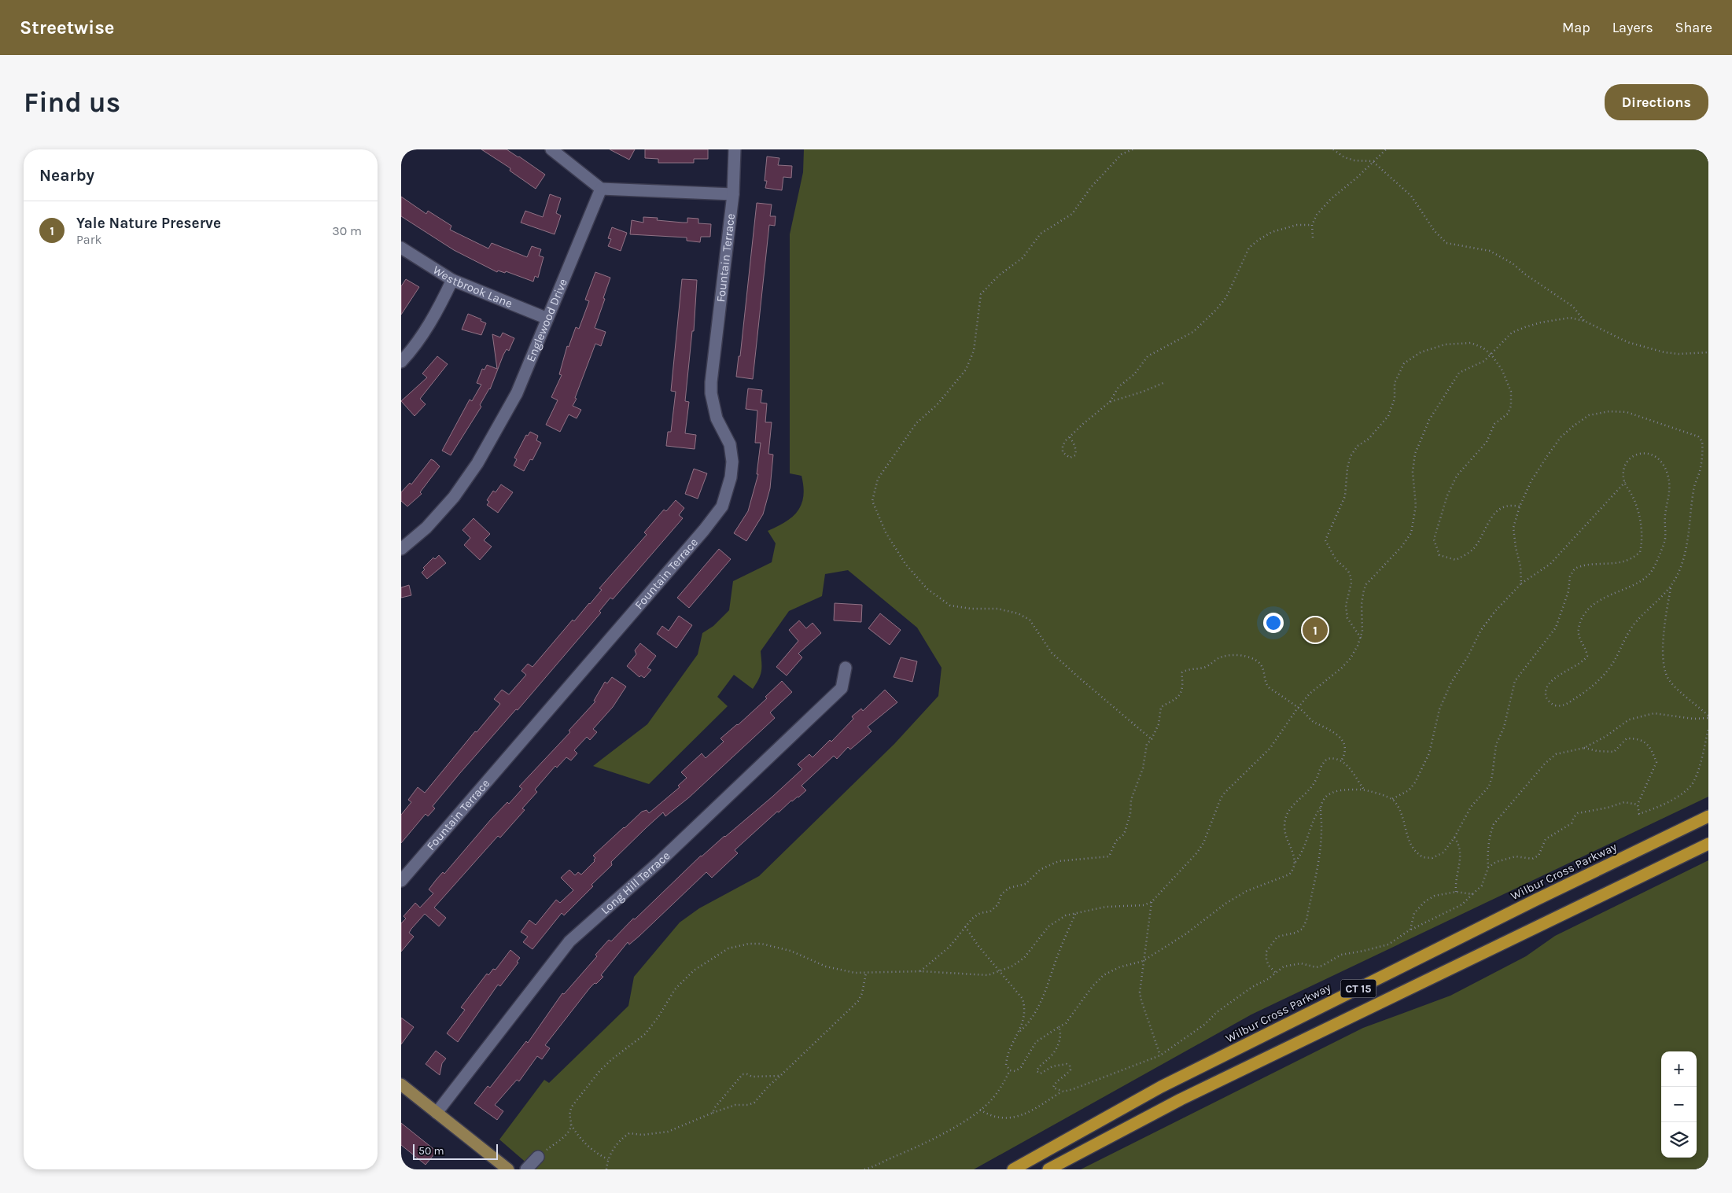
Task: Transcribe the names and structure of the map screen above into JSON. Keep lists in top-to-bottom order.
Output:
{
  "streets": {
    "highway": ["Wilbur Cross Parkway", "CT 15"],
    "street": [
      "Fountain Terrace",
      "Westbrook Lane",
      "Englewood Drive",
      "Long Hill Terrace"
    ]
  },
  "crossings": [
    ["Westbrook Lane", "Englewood Drive"]
  ],
  "scale_bar": "50 m",
  "page": {
    "header": "Streetwise",
    "nav": ["Map", "Layers", "Share"],
    "buttons": "Directions",
    "title": "Find us",
    "heading": "Nearby",
    "list": [
      {
        "mark": "1",
        "name": "Yale Nature Preserve",
        "note": "Park",
        "value": "30 m"
      }
    ],
    "pins": "1",
    "map_buttons": ["+", "−"],
    "scale": "50 m"
  }
}
